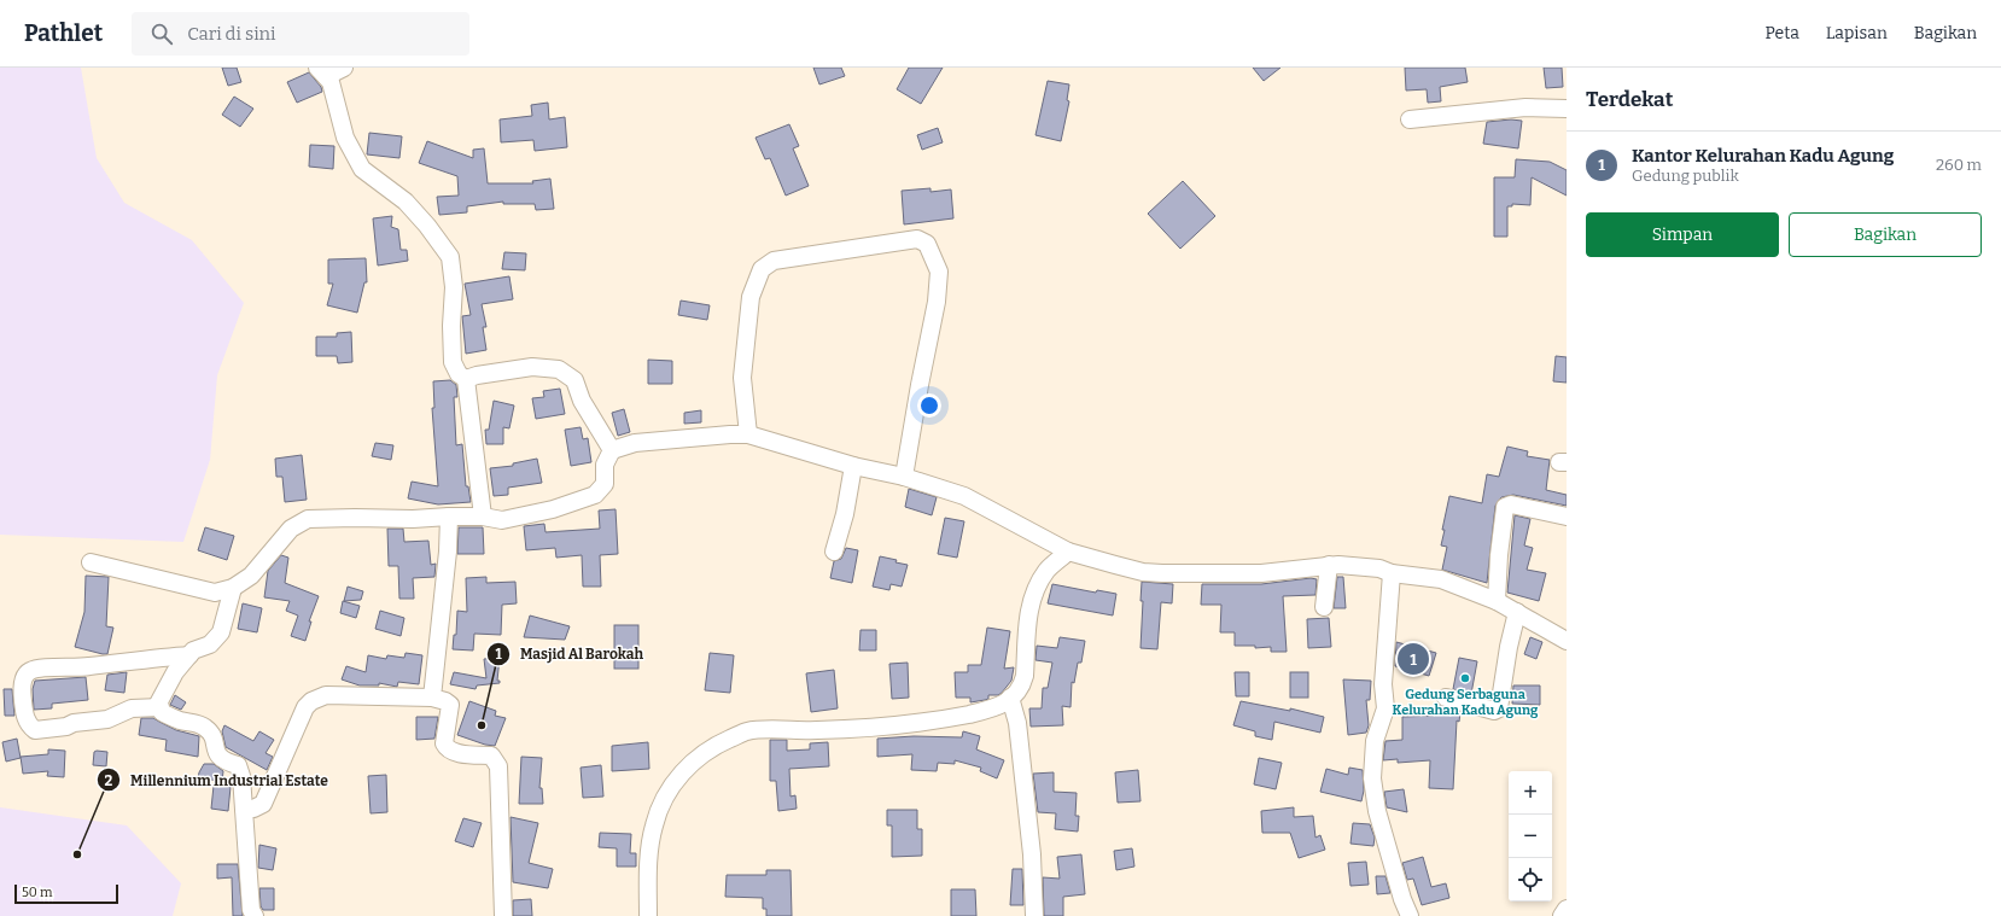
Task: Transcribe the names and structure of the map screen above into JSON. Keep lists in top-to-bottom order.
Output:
{
  "places": ["Gedung Serbaguna Kelurahan Kadu Agung", "Masjid Al Barokah", "Millennium Industrial Estate"],
  "scale_bar": "50 m",
  "page": {
    "header": "Pathlet",
    "search": "Cari di sini",
    "nav": ["Peta", "Lapisan", "Bagikan"],
    "heading": "Terdekat",
    "list": [
      {
        "mark": "1",
        "name": "Kantor Kelurahan Kadu Agung",
        "note": "Gedung publik",
        "value": "260 m"
      }
    ],
    "buttons": ["Simpan", "Bagikan"],
    "pins": "1",
    "map_buttons": ["+", "−"],
    "scale": "50 m"
  }
}
